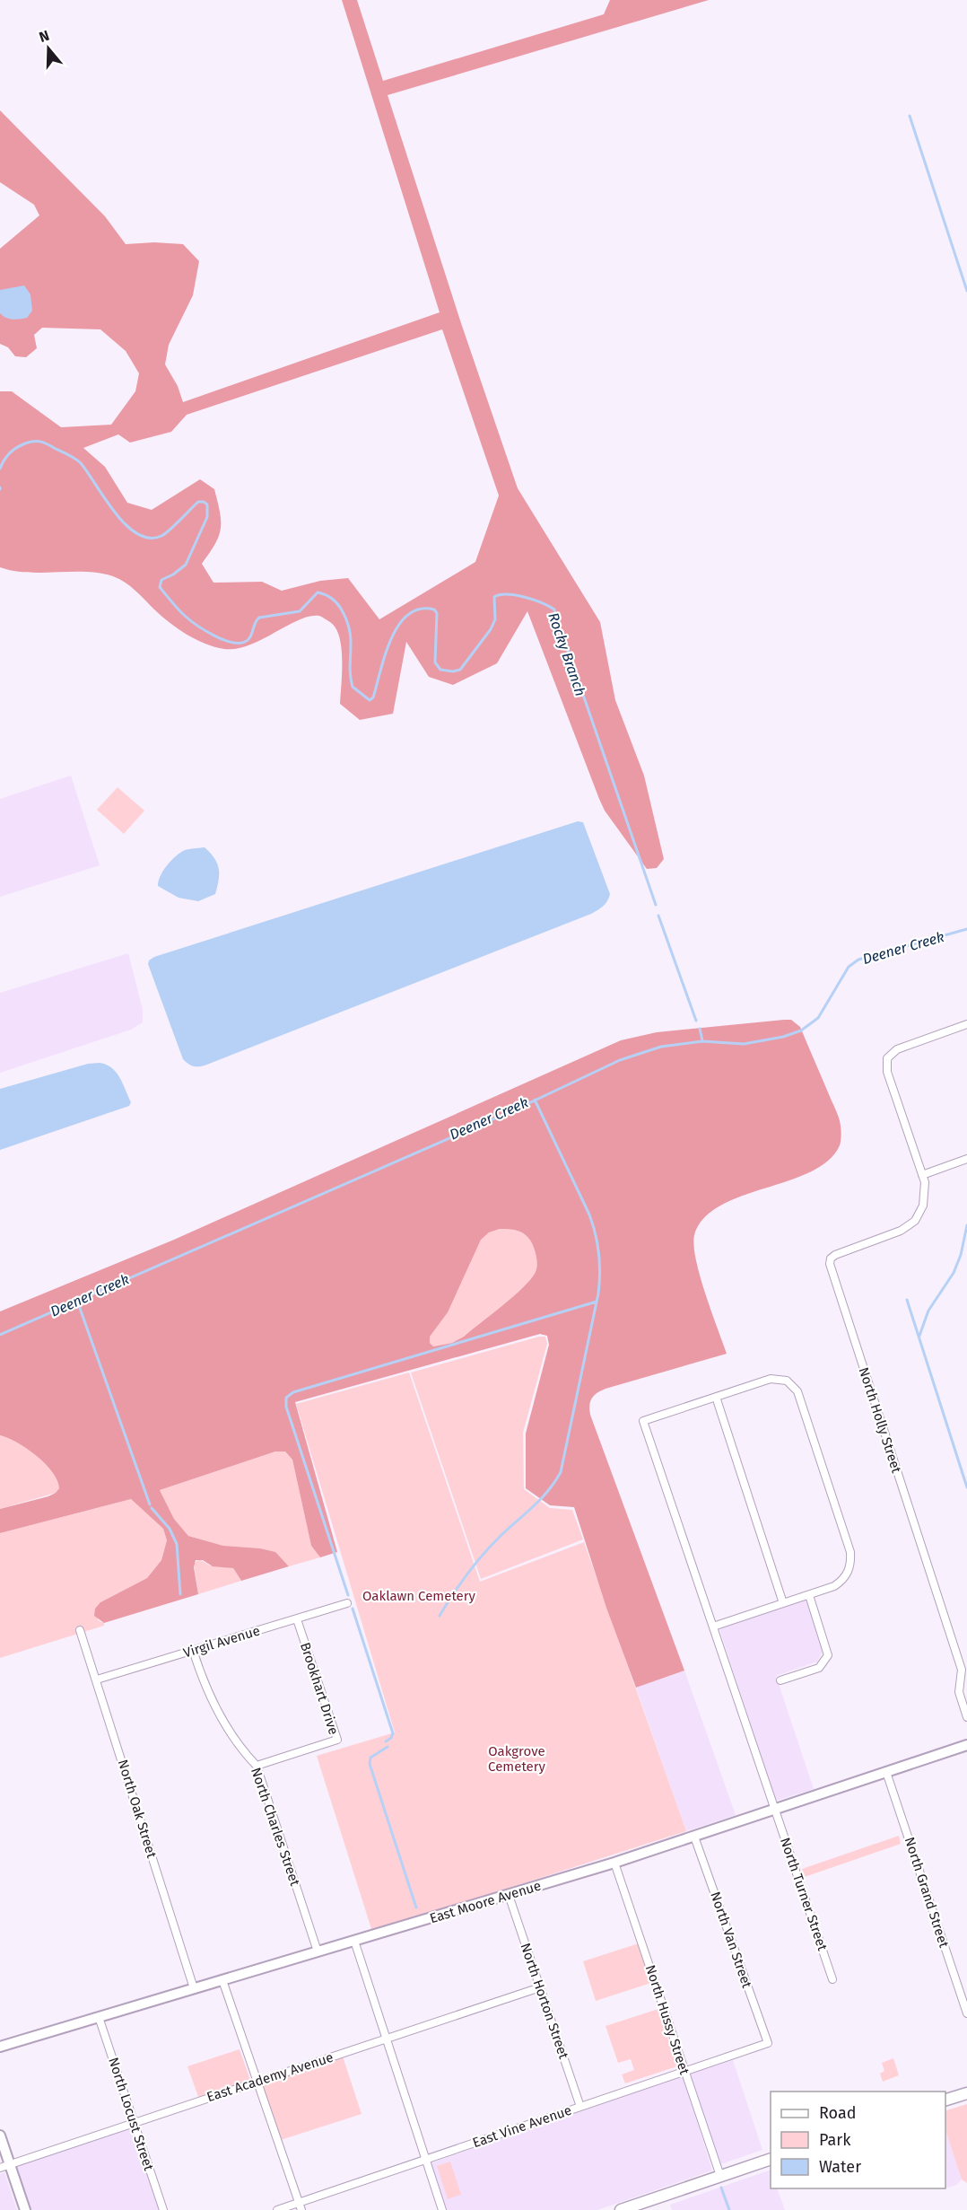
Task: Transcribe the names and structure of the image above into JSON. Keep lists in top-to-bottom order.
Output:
{
  "streets": {
    "street": [
      "North Holly Street",
      "Virgil Avenue",
      "Brookhart Drive",
      "North Oak Street",
      "North Charles Street",
      "North Grand Street",
      "North Turner Street",
      "East Moore Avenue",
      "North Van Street",
      "North Horton Street",
      "North Hussy Street",
      "East Academy Avenue",
      "North Locust Street",
      "East Vine Avenue"
    ]
  },
  "crossings": [
    ["Virgil Avenue", "Brookhart Drive"],
    ["Virgil Avenue", "North Oak Street"],
    ["Virgil Avenue", "North Charles Street"],
    ["Brookhart Drive", "North Charles Street"],
    ["North Oak Street", "East Moore Avenue"],
    ["North Charles Street", "East Moore Avenue"],
    ["North Grand Street", "East Moore Avenue"],
    ["North Turner Street", "East Moore Avenue"],
    ["East Moore Avenue", "North Van Street"],
    ["East Moore Avenue", "North Horton Street"],
    ["East Moore Avenue", "North Hussy Street"],
    ["East Moore Avenue", "North Locust Street"],
    ["North Van Street", "East Vine Avenue"],
    ["North Horton Street", "East Academy Avenue"],
    ["North Horton Street", "East Vine Avenue"],
    ["North Hussy Street", "East Vine Avenue"],
    ["East Academy Avenue", "North Locust Street"]
  ],
  "water": ["Rocky Branch", "Deener Creek"],
  "parks": ["Oaklawn Cemetery", "Oakgrove Cemetery"],
  "legend": ["Road", "Park", "Water"],
  "north": "top"
}
